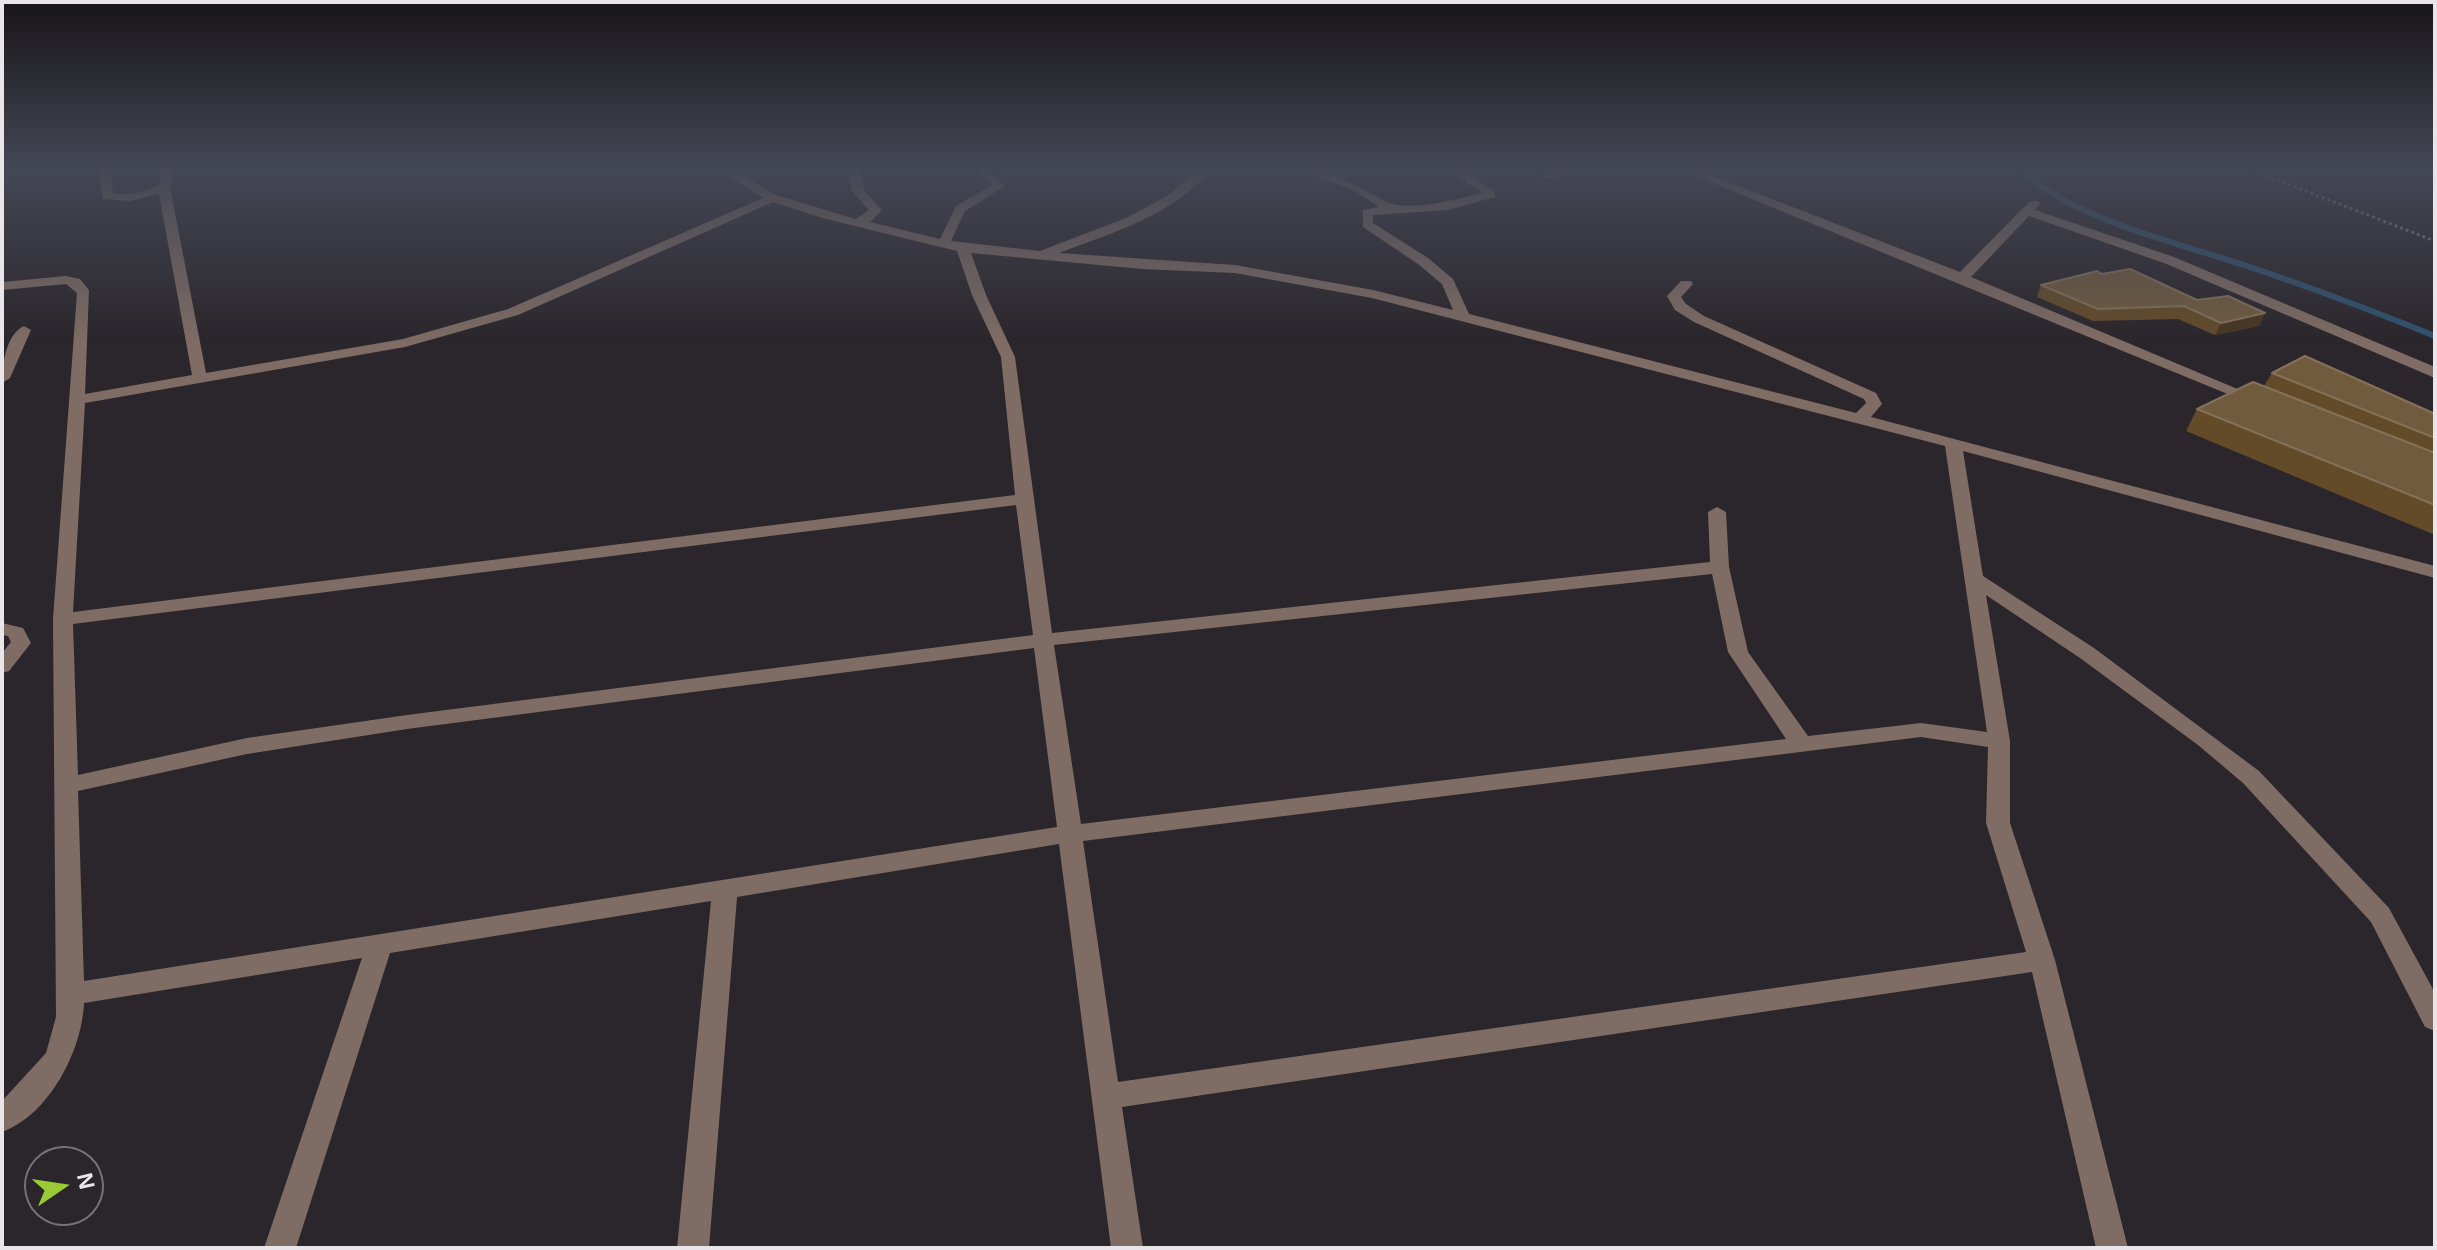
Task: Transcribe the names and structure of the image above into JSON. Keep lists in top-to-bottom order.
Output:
{
  "north": "right"
}
